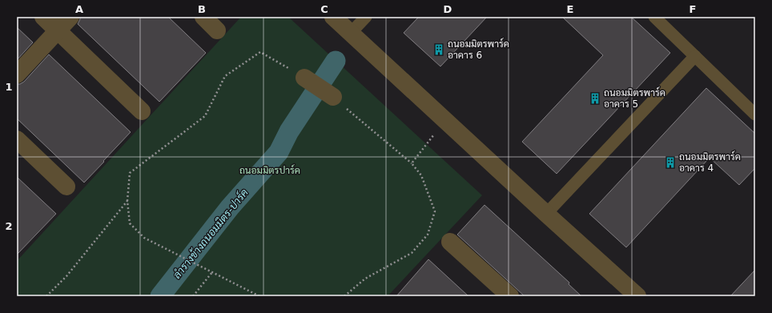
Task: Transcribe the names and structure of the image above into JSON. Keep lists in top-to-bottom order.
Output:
{
  "water": ["ลำรางข้างถนอมมิตร-ปาร์ค"],
  "parks": ["ถนอมมิตรปาร์ค"],
  "places": {
    "building": ["ถนอมมิตรพาร์ค อาคาร 6", "ถนอมมิตรพาร์ค อาคาร 5", "ถนอมมิตรพาร์ค อาคาร 4"]
  },
  "grid": {
    "columns": [
      "A",
      "B",
      "C",
      "D",
      "E",
      "F"
    ],
    "rows": ["1", "2"]
  }
}
